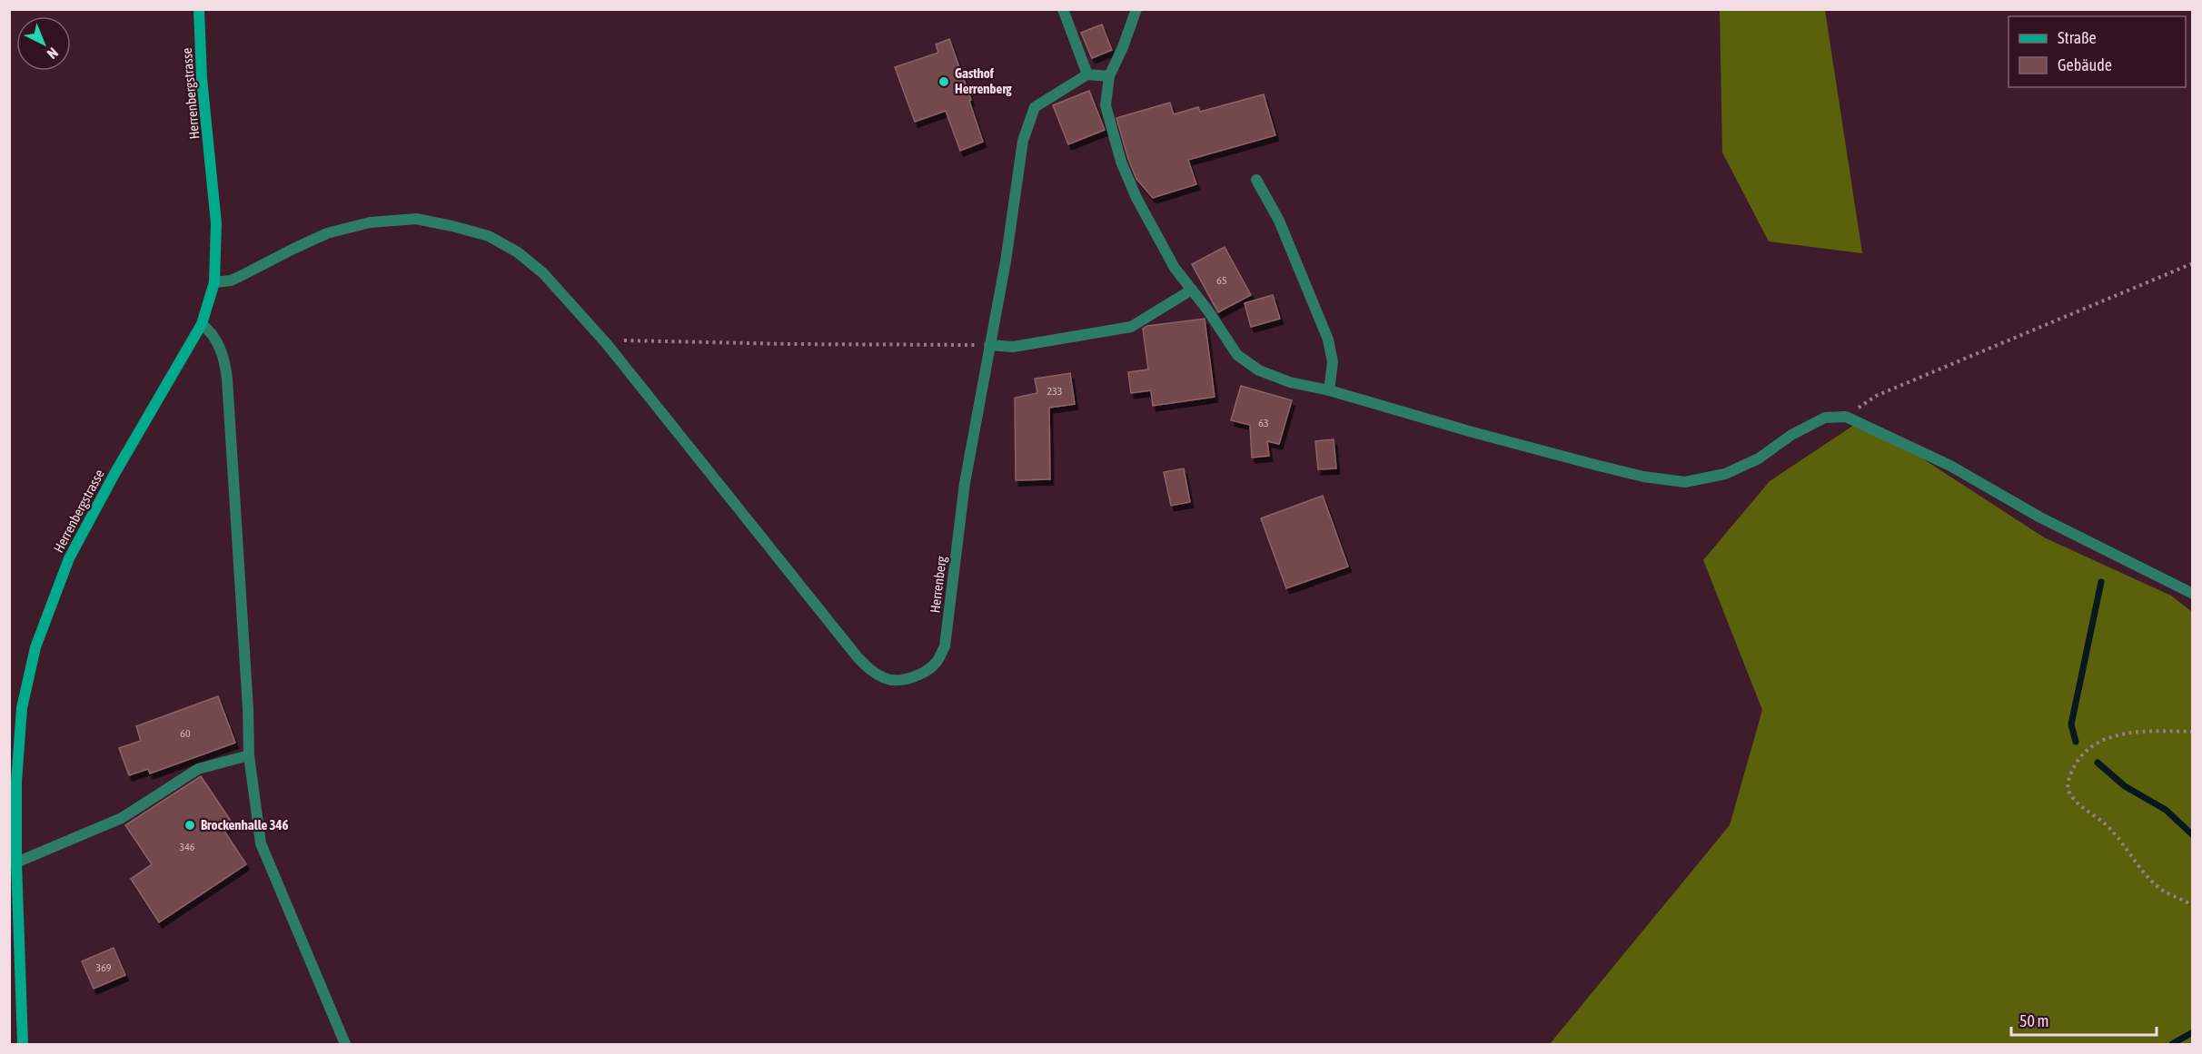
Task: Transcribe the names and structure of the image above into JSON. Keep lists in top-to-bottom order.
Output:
{
  "streets": {
    "street": ["Herrenbergstrasse", "Herrenberg"]
  },
  "crossings": [
    ["Herrenbergstrasse", "Herrenberg"]
  ],
  "places": ["Gasthof Herrenberg", "Brockenhalle 346"],
  "house_numbers": [
    "65",
    "233",
    "63",
    "60",
    "346",
    "369"
  ],
  "legend": ["Straße", "Gebäude"],
  "scale_bar": "50 m",
  "north": "bottom right"
}
